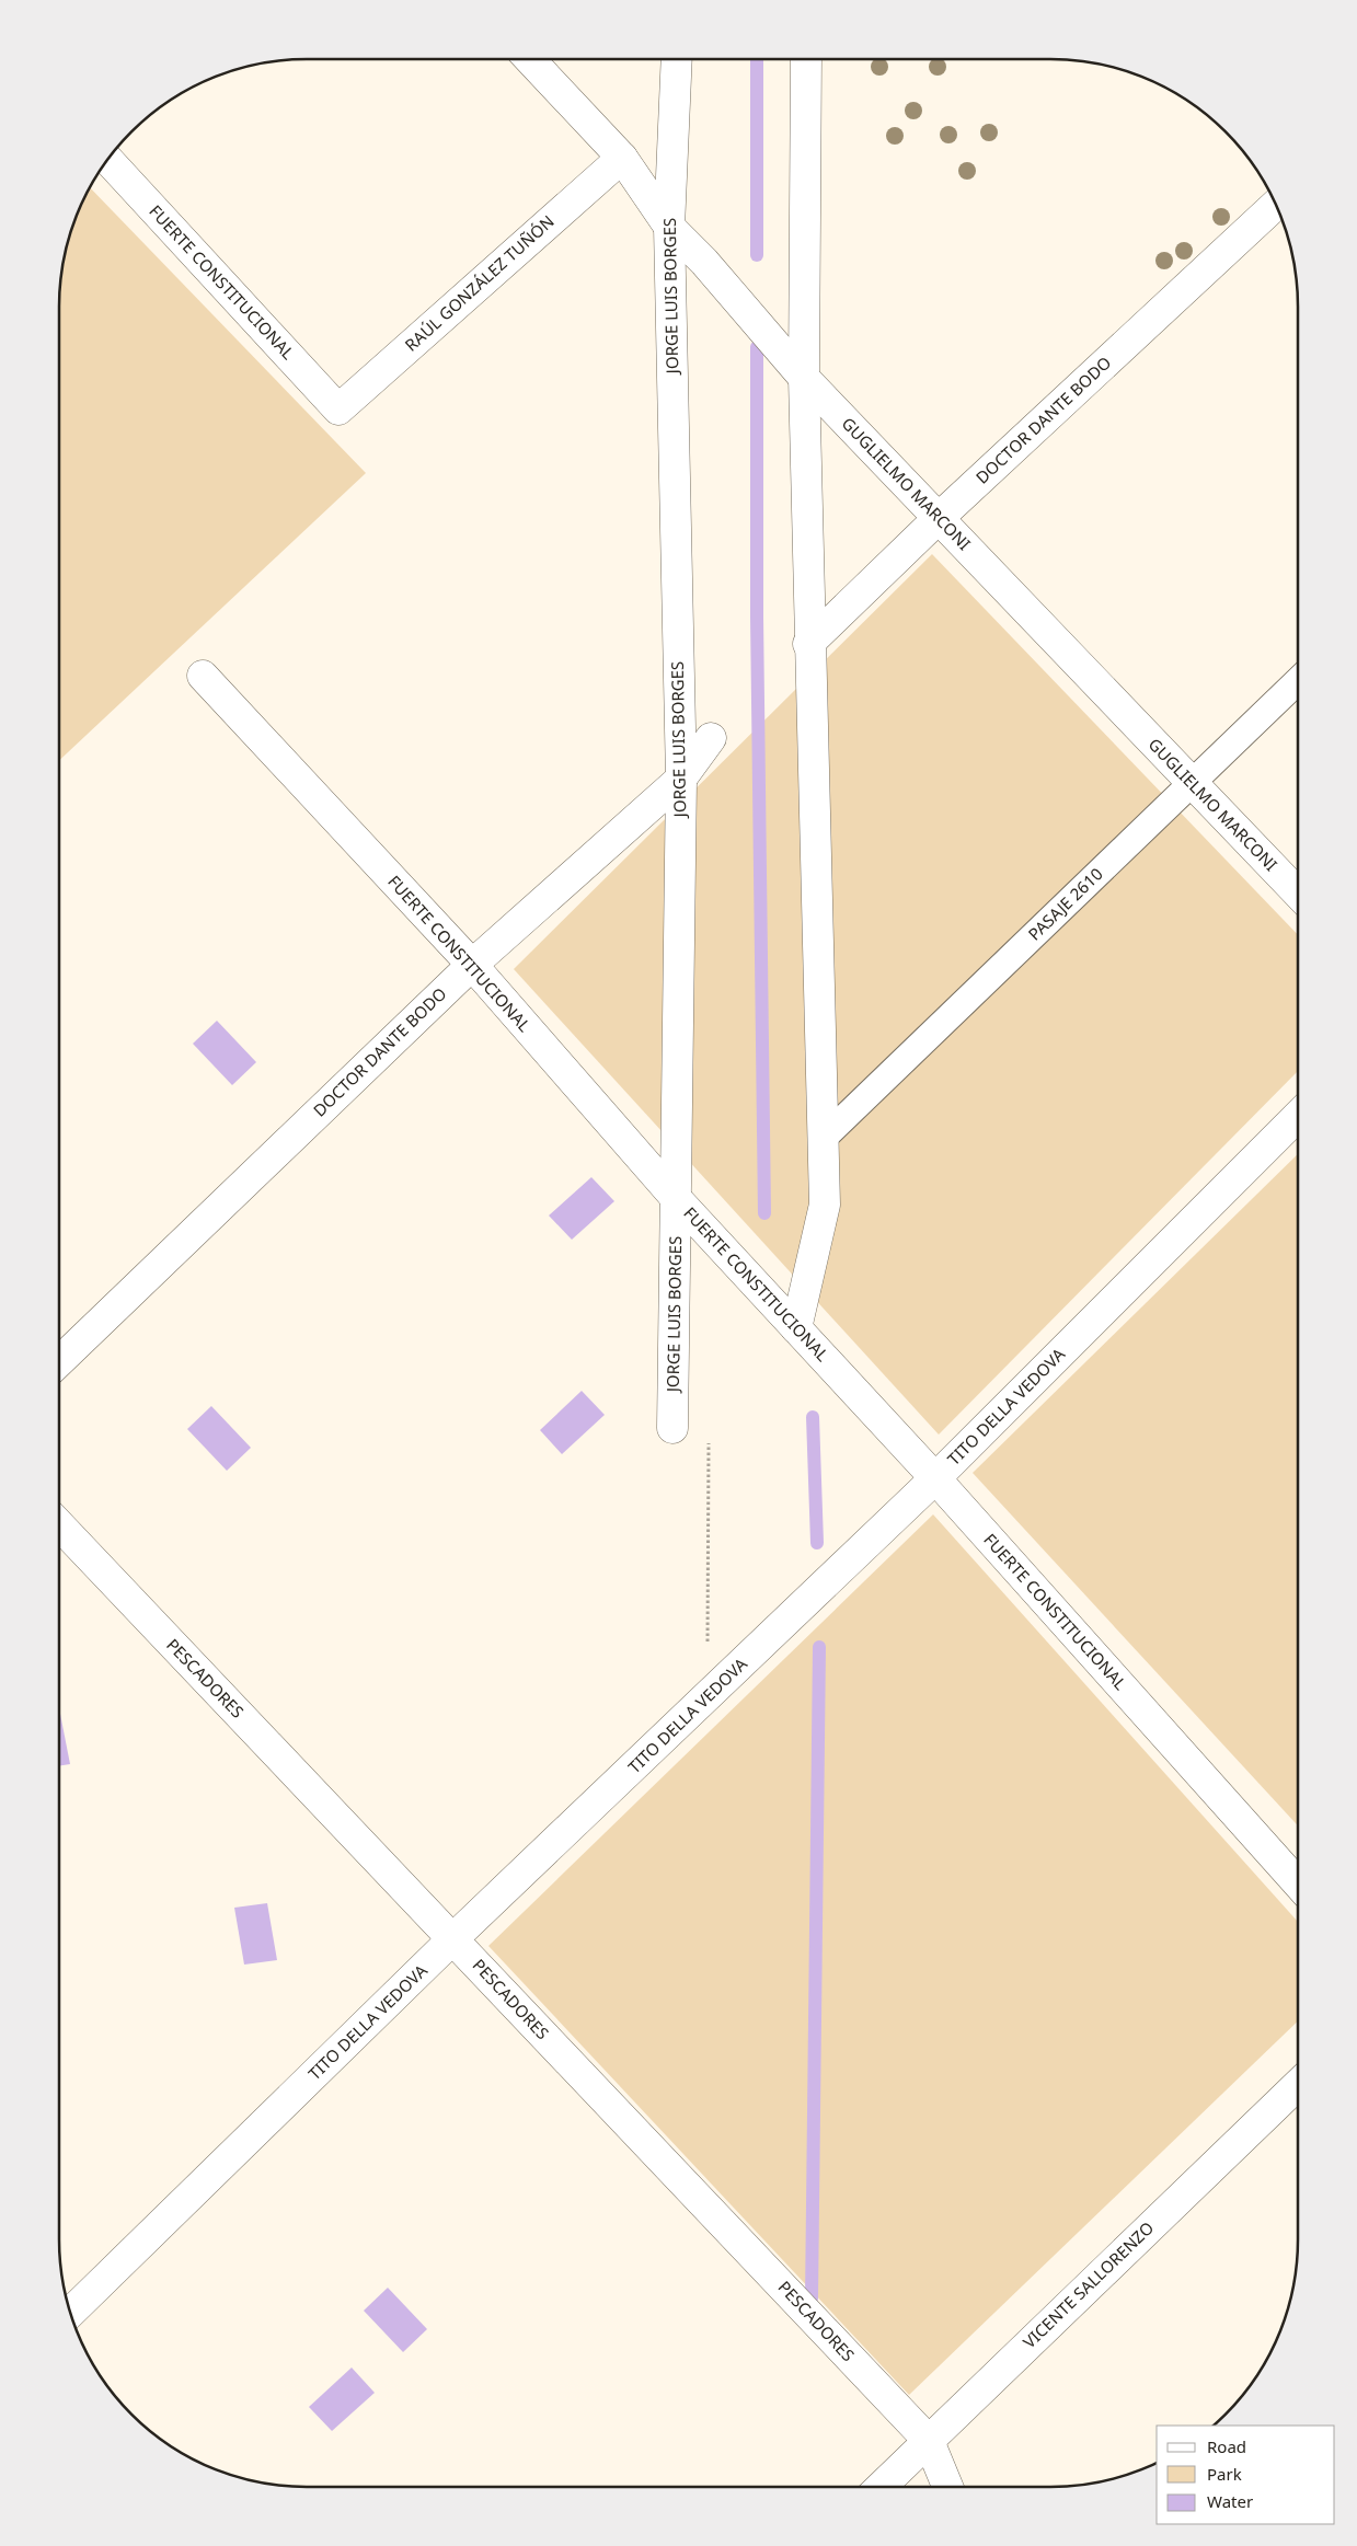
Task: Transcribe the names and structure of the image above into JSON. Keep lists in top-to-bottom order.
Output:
{
  "streets": {
    "street": [
      "FUERTE CONSTITUCIONAL",
      "RAÚL GONZÁLEZ TUÑÓN",
      "JORGE LUIS BORGES",
      "DOCTOR DANTE BODO",
      "GUGLIELMO MARCONI",
      "TITO DELLA VEDOVA",
      "PESCADORES",
      "VICENTE SALLORENZO"
    ],
    "lane": ["PASAJE 2610"]
  },
  "crossings": [
    ["FUERTE CONSTITUCIONAL", "RAÚL GONZÁLEZ TUÑÓN"],
    ["FUERTE CONSTITUCIONAL", "JORGE LUIS BORGES"],
    ["FUERTE CONSTITUCIONAL", "DOCTOR DANTE BODO"],
    ["FUERTE CONSTITUCIONAL", "TITO DELLA VEDOVA"],
    ["RAÚL GONZÁLEZ TUÑÓN", "GUGLIELMO MARCONI"],
    ["JORGE LUIS BORGES", "DOCTOR DANTE BODO"],
    ["JORGE LUIS BORGES", "GUGLIELMO MARCONI"],
    ["DOCTOR DANTE BODO", "GUGLIELMO MARCONI"],
    ["GUGLIELMO MARCONI", "PASAJE 2610"],
    ["TITO DELLA VEDOVA", "PESCADORES"],
    ["PESCADORES", "VICENTE SALLORENZO"]
  ],
  "legend": ["Road", "Park", "Water"]
}
